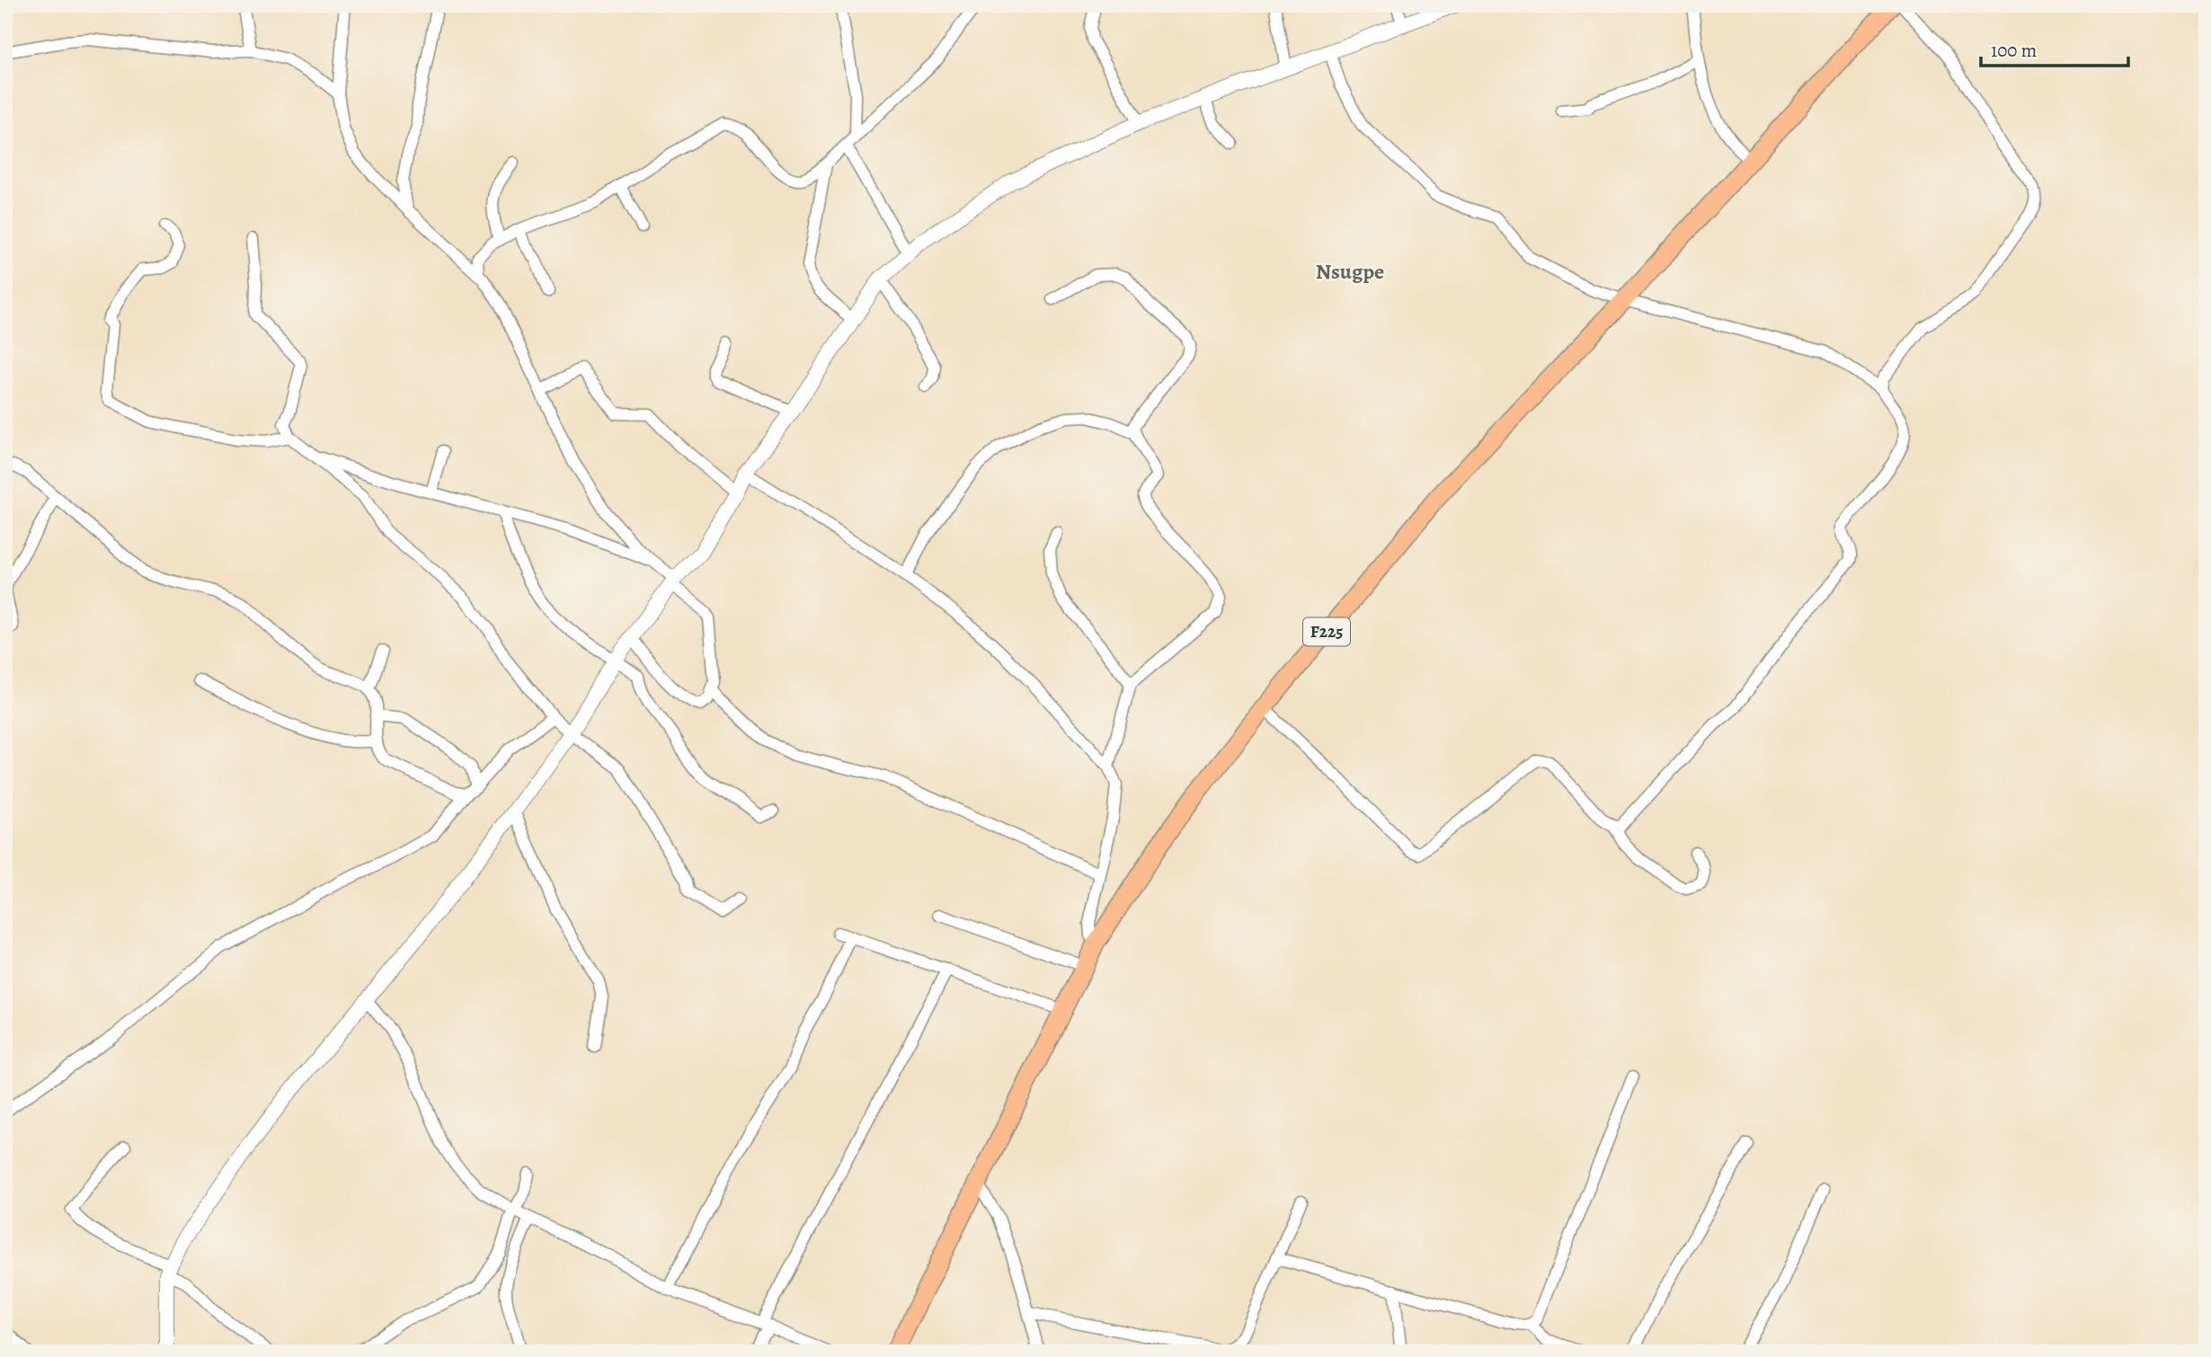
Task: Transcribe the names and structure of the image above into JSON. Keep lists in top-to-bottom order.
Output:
{
  "streets": {
    "main road": ["F225"]
  },
  "districts": ["Nsugpe"],
  "scale_bar": "100 m"
}
